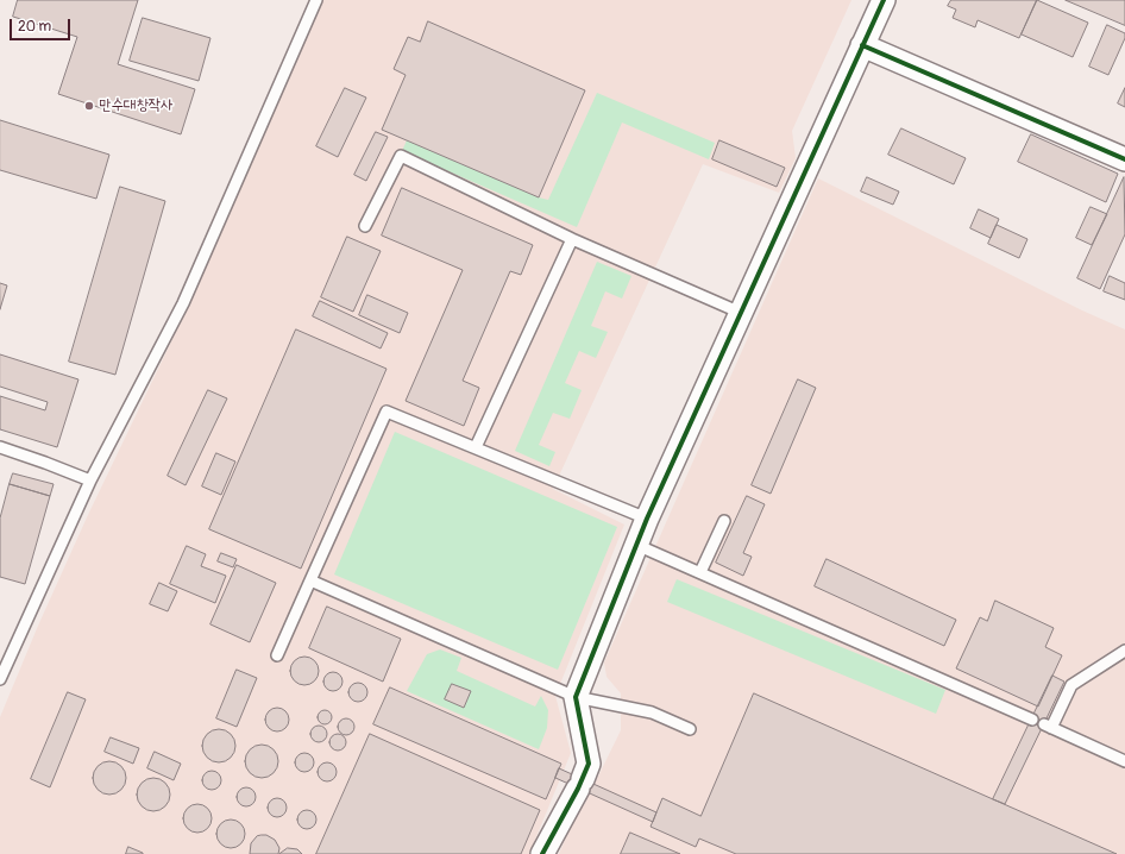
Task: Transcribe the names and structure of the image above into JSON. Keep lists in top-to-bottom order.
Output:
{
  "places": ["만수대창작사"],
  "scale_bar": "20 m"
}
